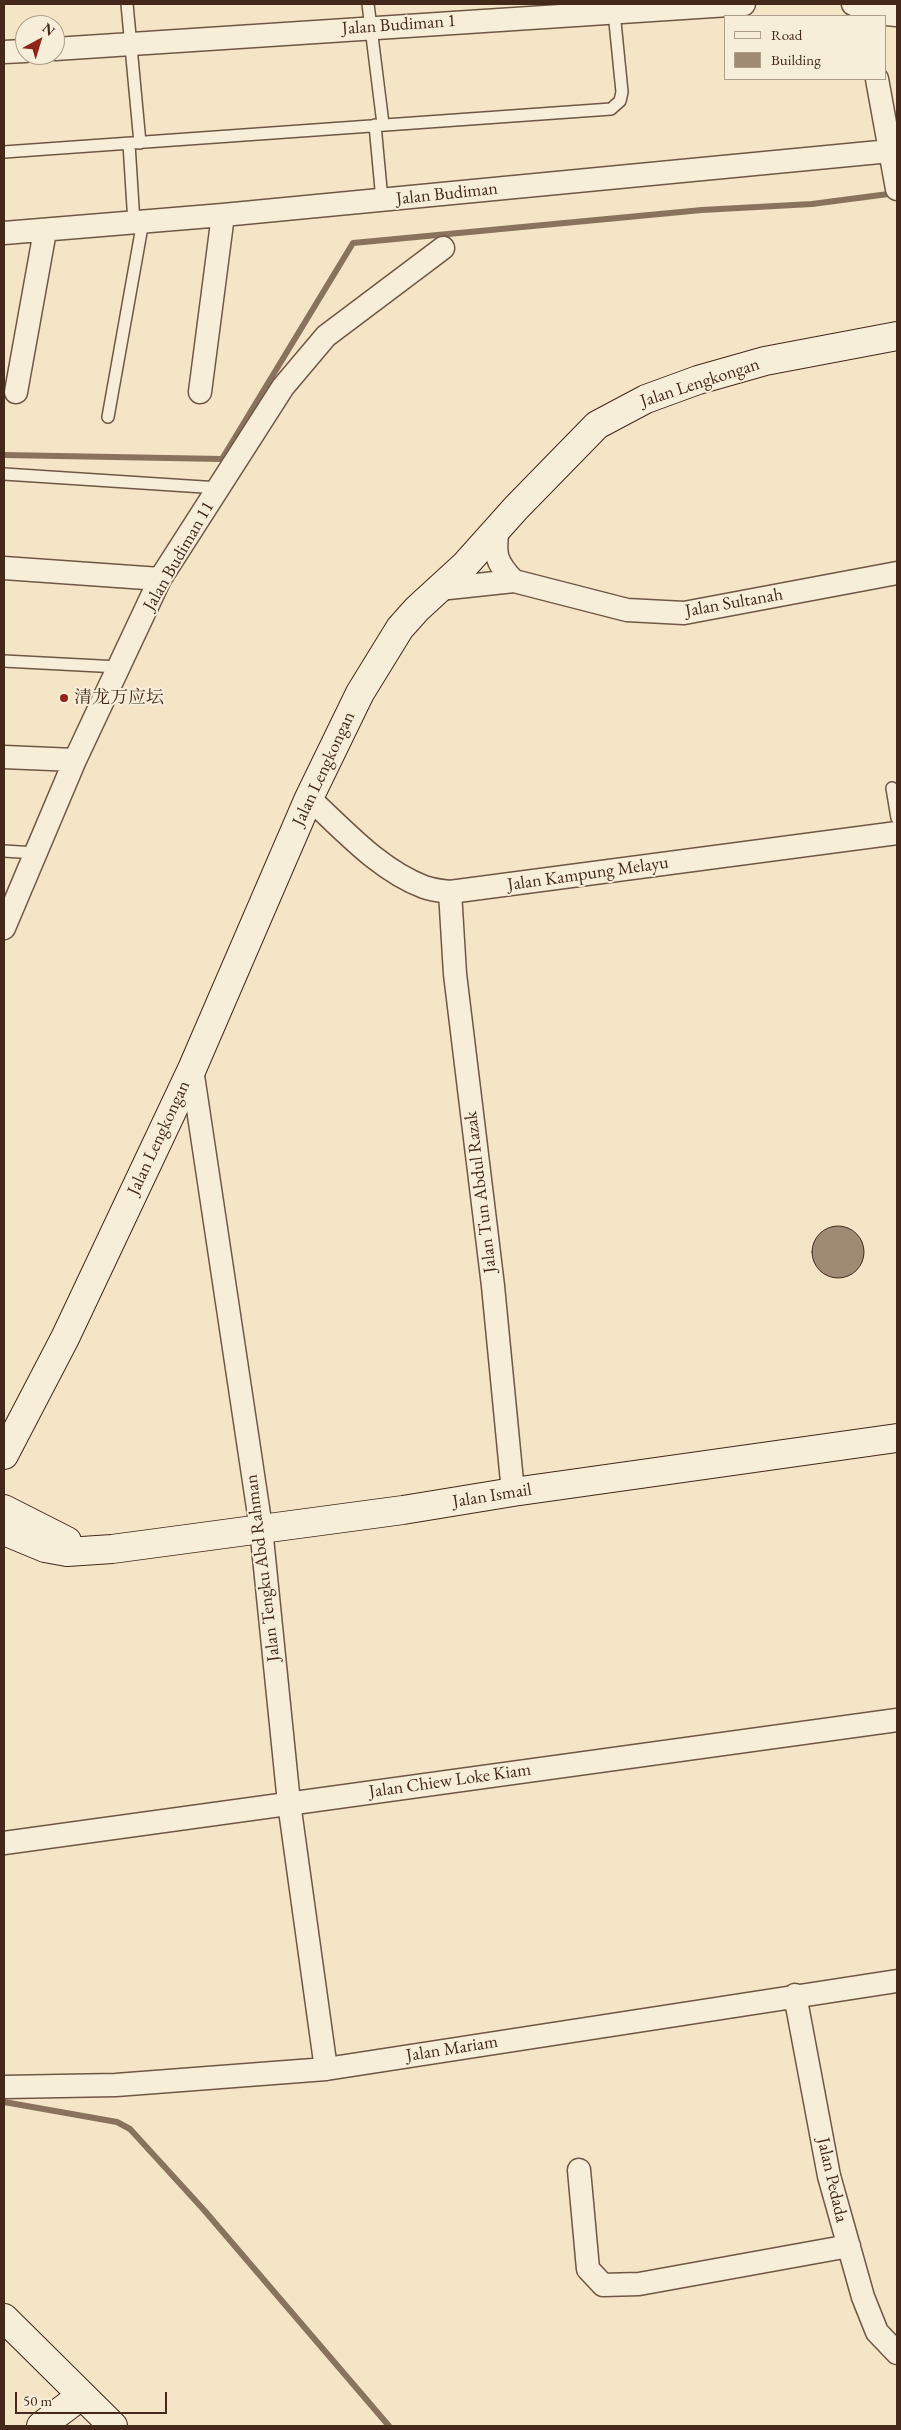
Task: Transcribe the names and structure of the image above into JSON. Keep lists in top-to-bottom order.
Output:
{
  "streets": {
    "street": [
      "Jalan Budiman 1",
      "Jalan Budiman",
      "Jalan Lengkongan",
      "Jalan Budiman 11",
      "Jalan Sultanah",
      "Jalan Kampung Melayu",
      "Jalan Tun Abdul Razak",
      "Jalan Ismail",
      "Jalan Tengku Abd Rahman",
      "Jalan Chiew Loke Kiam",
      "Jalan Mariam",
      "Jalan Pedada"
    ]
  },
  "crossings": [
    ["Jalan Lengkongan", "Jalan Kampung Melayu"],
    ["Jalan Lengkongan", "Jalan Tengku Abd Rahman"],
    ["Jalan Kampung Melayu", "Jalan Tun Abdul Razak"],
    ["Jalan Tun Abdul Razak", "Jalan Ismail"],
    ["Jalan Ismail", "Jalan Tengku Abd Rahman"],
    ["Jalan Tengku Abd Rahman", "Jalan Chiew Loke Kiam"],
    ["Jalan Tengku Abd Rahman", "Jalan Mariam"],
    ["Jalan Mariam", "Jalan Pedada"]
  ],
  "places": ["清龙万应坛"],
  "legend": ["Road", "Building"],
  "scale_bar": "50 m",
  "north": "top right"
}
